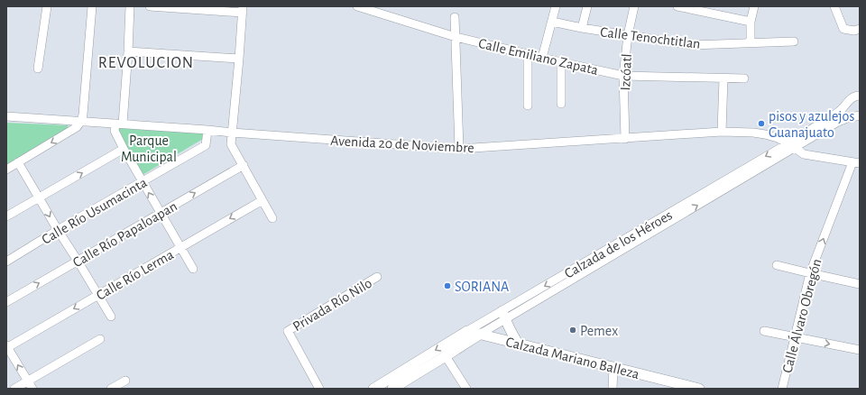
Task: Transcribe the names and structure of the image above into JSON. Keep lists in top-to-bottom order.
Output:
{
  "streets": {
    "main road": ["Calzada de los Héroes", "Calzada Mariano Balleza"],
    "street": [
      "Calle Tenochtitlan",
      "Calle Emiliano Zapata",
      "Izcóatl",
      "Avenida 20 de Noviembre",
      "Calle Río Usumacinta",
      "Calle Río Papaloapan",
      "Calle Río Lerma",
      "Privada Río Nilo",
      "Calle Álvaro Obregón"
    ]
  },
  "crossings": [
    ["Calle Tenochtitlan", "Izcóatl"],
    ["Calle Emiliano Zapata", "Izcóatl"],
    ["Izcóatl", "Avenida 20 de Noviembre"],
    ["Avenida 20 de Noviembre", "Calle Río Usumacinta"],
    ["Avenida 20 de Noviembre", "Calzada de los Héroes"],
    ["Avenida 20 de Noviembre", "Calle Álvaro Obregón"],
    ["Calzada de los Héroes", "Calzada Mariano Balleza"]
  ],
  "one_way": ["Calle Río Papaloapan", "Calle Álvaro Obregón"],
  "districts": ["REVOLUCION"],
  "parks": ["Parque Municipal"],
  "places": ["pisos y azulejos Guanajuato", "SORIANA", "Pemex"]
}
